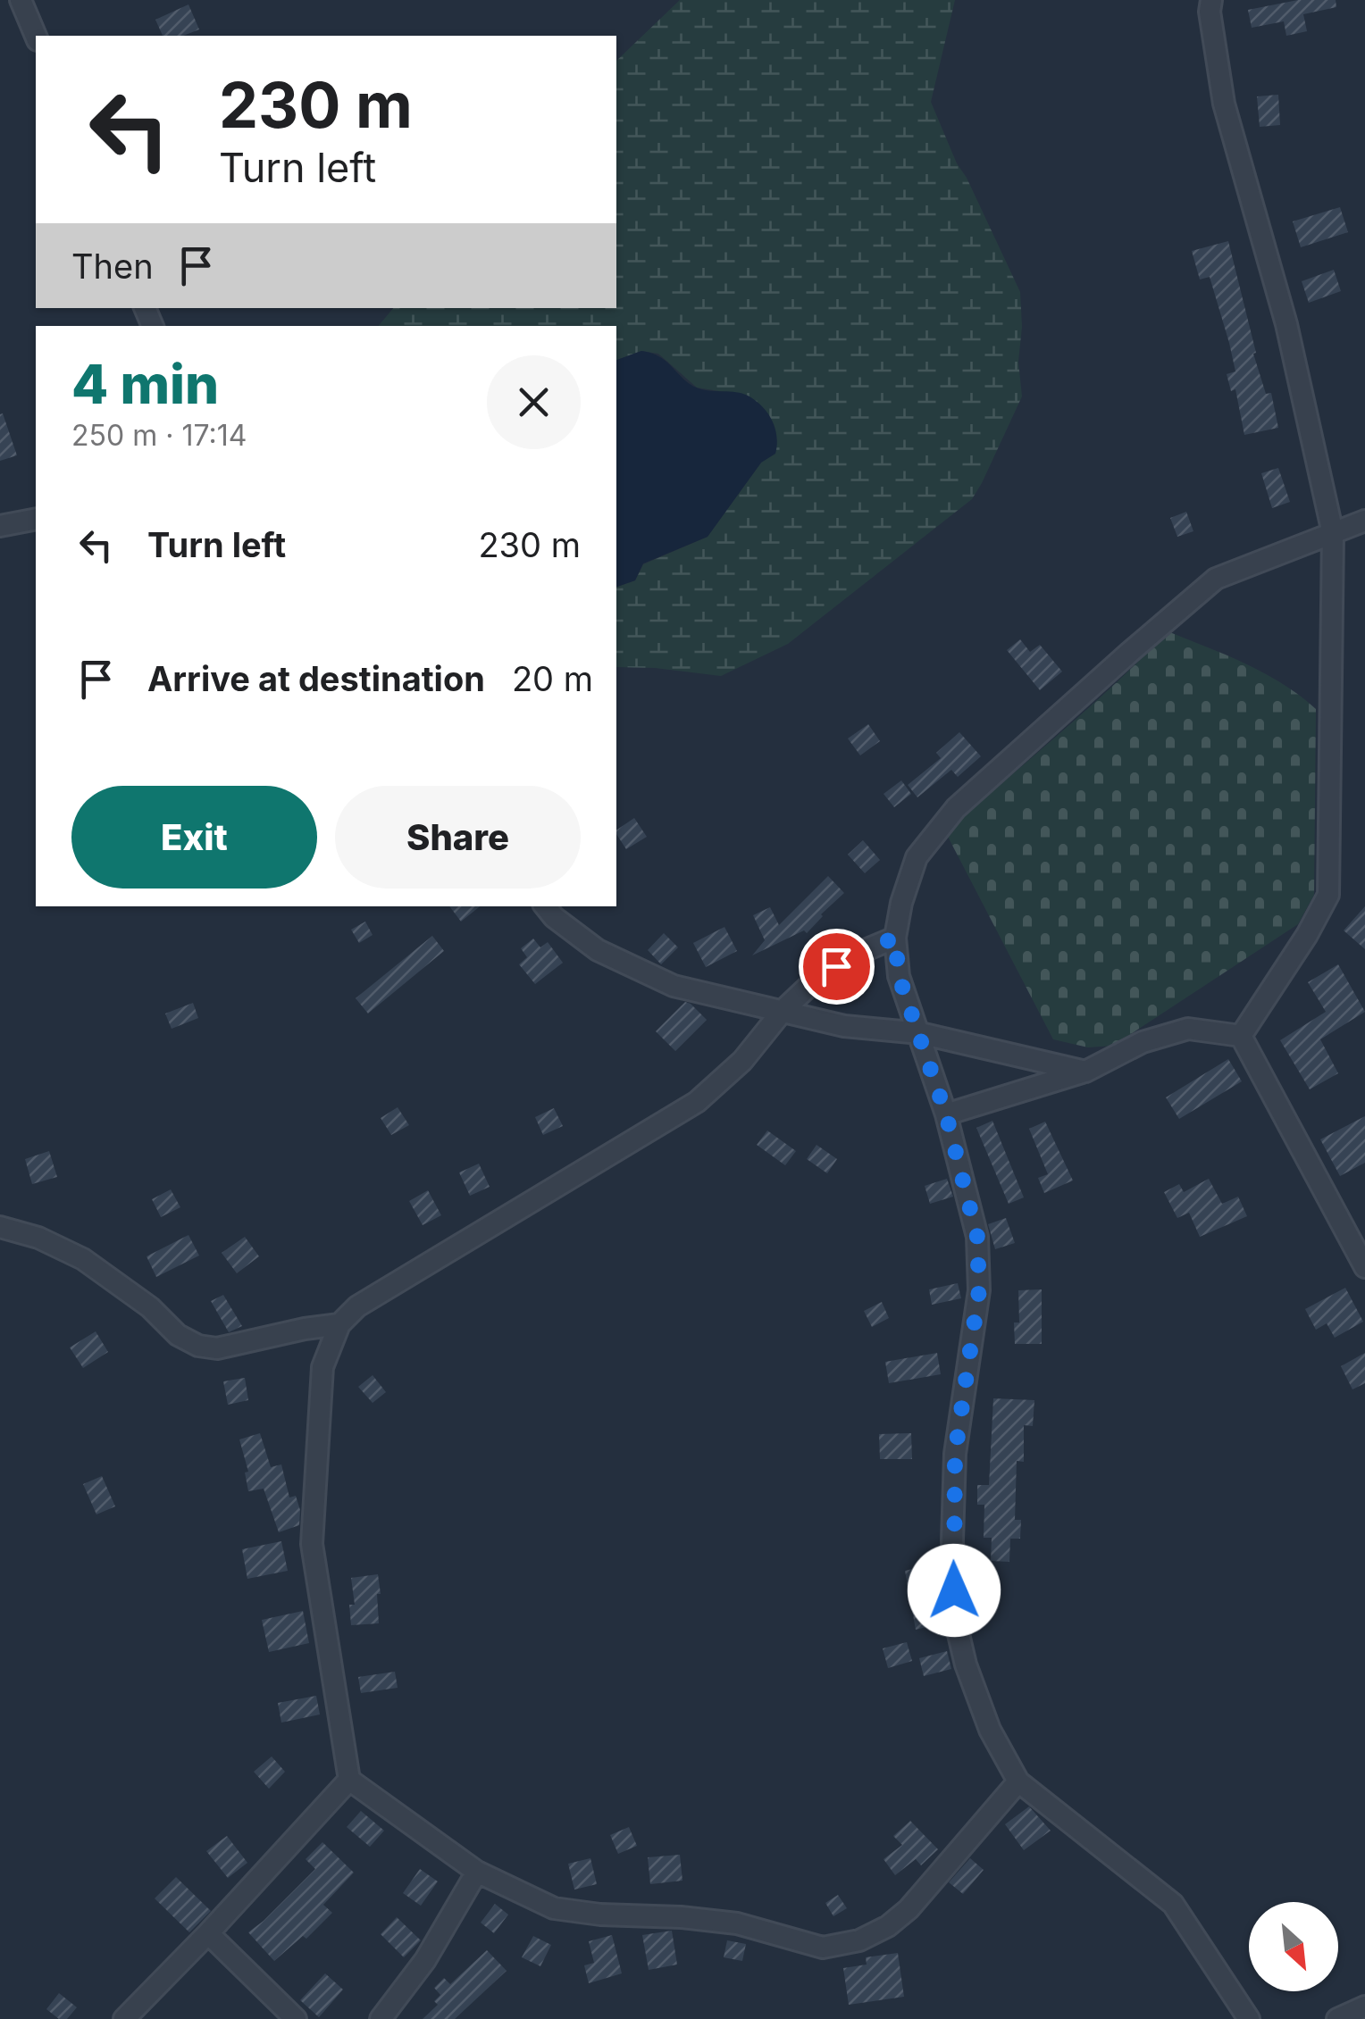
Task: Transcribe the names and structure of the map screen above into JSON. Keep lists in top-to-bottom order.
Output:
{
  "north": "bottom right",
  "page": {
    "turn": ["230 m", "Turn left"],
    "then": "Then",
    "heading": ["4 min", "250 m · 17:14"],
    "list": [
      {
        "name": "Turn left",
        "value": "230 m"
      },
      {
        "name": "Arrive at destination",
        "value": "20 m"
      }
    ],
    "buttons": ["Exit", "Share"]
  }
}
